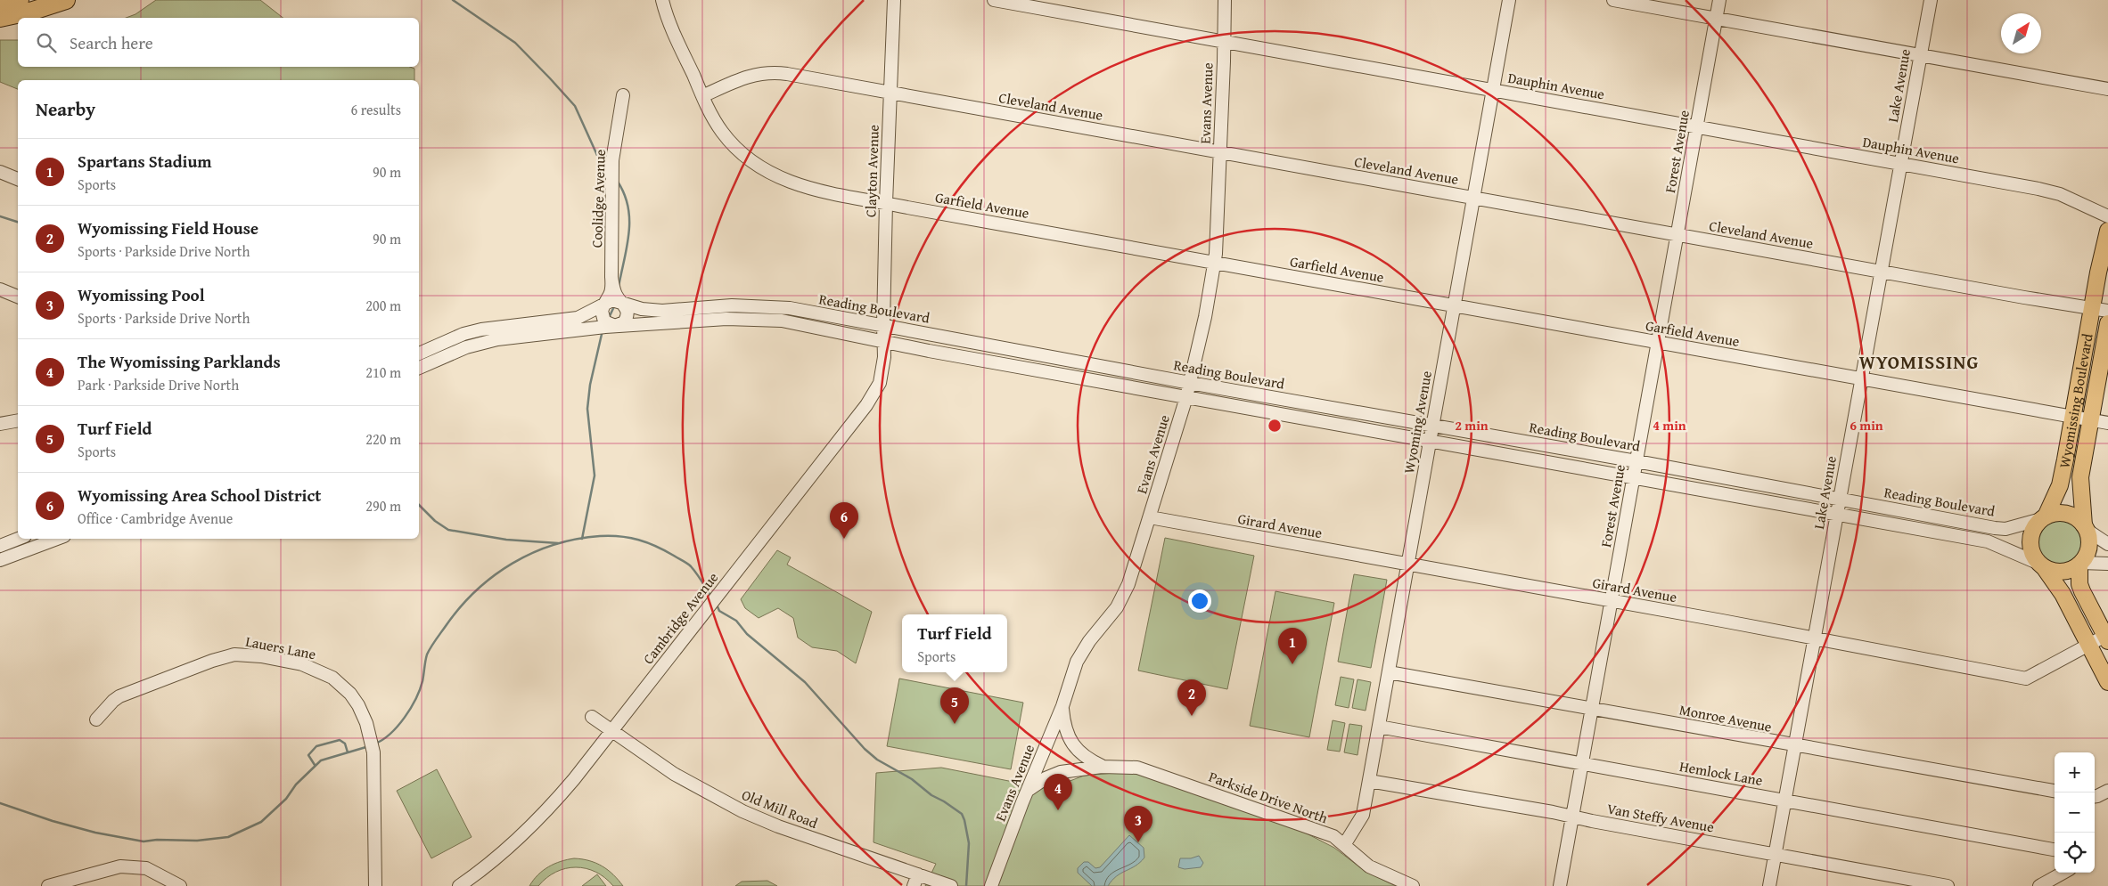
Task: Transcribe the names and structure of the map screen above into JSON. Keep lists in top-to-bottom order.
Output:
{
  "streets": {
    "main road": ["Wyomissing Boulevard"],
    "street": [
      "Dauphin Avenue",
      "Lake Avenue",
      "Evans Avenue",
      "Cleveland Avenue",
      "Forest Avenue",
      "Clayton Avenue",
      "Coolidge Avenue",
      "Garfield Avenue",
      "Reading Boulevard",
      "Wyoming Avenue",
      "Girard Avenue",
      "Cambridge Avenue",
      "Lauers Lane",
      "Monroe Avenue",
      "Hemlock Lane",
      "Parkside Drive North",
      "Old Mill Road",
      "Van Steffy Avenue"
    ]
  },
  "crossings": [
    ["Dauphin Avenue", "Lake Avenue"],
    ["Dauphin Avenue", "Evans Avenue"],
    ["Dauphin Avenue", "Forest Avenue"],
    ["Dauphin Avenue", "Wyoming Avenue"],
    ["Lake Avenue", "Cleveland Avenue"],
    ["Lake Avenue", "Garfield Avenue"],
    ["Lake Avenue", "Reading Boulevard"],
    ["Lake Avenue", "Girard Avenue"],
    ["Lake Avenue", "Monroe Avenue"],
    ["Lake Avenue", "Hemlock Lane"],
    ["Lake Avenue", "Van Steffy Avenue"],
    ["Evans Avenue", "Cleveland Avenue"],
    ["Evans Avenue", "Garfield Avenue"],
    ["Evans Avenue", "Reading Boulevard"],
    ["Evans Avenue", "Girard Avenue"],
    ["Evans Avenue", "Parkside Drive North"],
    ["Cleveland Avenue", "Forest Avenue"],
    ["Cleveland Avenue", "Clayton Avenue"],
    ["Cleveland Avenue", "Garfield Avenue"],
    ["Cleveland Avenue", "Wyomissing Boulevard"],
    ["Cleveland Avenue", "Wyoming Avenue"],
    ["Forest Avenue", "Garfield Avenue"],
    ["Forest Avenue", "Reading Boulevard"],
    ["Forest Avenue", "Girard Avenue"],
    ["Forest Avenue", "Monroe Avenue"],
    ["Forest Avenue", "Hemlock Lane"],
    ["Forest Avenue", "Van Steffy Avenue"],
    ["Clayton Avenue", "Garfield Avenue"],
    ["Clayton Avenue", "Reading Boulevard"],
    ["Clayton Avenue", "Cambridge Avenue"],
    ["Coolidge Avenue", "Reading Boulevard"],
    ["Garfield Avenue", "Wyomissing Boulevard"],
    ["Garfield Avenue", "Wyoming Avenue"],
    ["Reading Boulevard", "Wyomissing Boulevard"],
    ["Reading Boulevard", "Wyoming Avenue"],
    ["Reading Boulevard", "Cambridge Avenue"],
    ["Wyoming Avenue", "Girard Avenue"],
    ["Wyoming Avenue", "Monroe Avenue"],
    ["Wyoming Avenue", "Hemlock Lane"],
    ["Wyoming Avenue", "Parkside Drive North"],
    ["Wyoming Avenue", "Van Steffy Avenue"],
    ["Cambridge Avenue", "Old Mill Road"]
  ],
  "districts": ["WYOMISSING"],
  "north": "top right",
  "page": {
    "search": "Search here",
    "heading": ["Nearby", "6 results"],
    "list": [
      {
        "mark": "1",
        "name": "Spartans Stadium",
        "note": "Sports",
        "value": "90 m"
      },
      {
        "mark": "2",
        "name": "Wyomissing Field House",
        "note": "Sports · Parkside Drive North",
        "value": "90 m"
      },
      {
        "mark": "3",
        "name": "Wyomissing Pool",
        "note": "Sports · Parkside Drive North",
        "value": "200 m"
      },
      {
        "mark": "4",
        "name": "The Wyomissing Parklands",
        "note": "Park · Parkside Drive North",
        "value": "210 m"
      },
      {
        "mark": "5",
        "name": "Turf Field",
        "note": "Sports",
        "value": "220 m"
      },
      {
        "mark": "6",
        "name": "Wyomissing Area School District",
        "note": "Office · Cambridge Avenue",
        "value": "290 m"
      }
    ],
    "pins": [
      "6",
      "1",
      "2",
      "5",
      "4",
      "3"
    ],
    "popup": ["Turf Field", "Sports"],
    "map_buttons": ["+", "−"]
  },
  "rings": ["2 min", "4 min", "6 min"]
}
